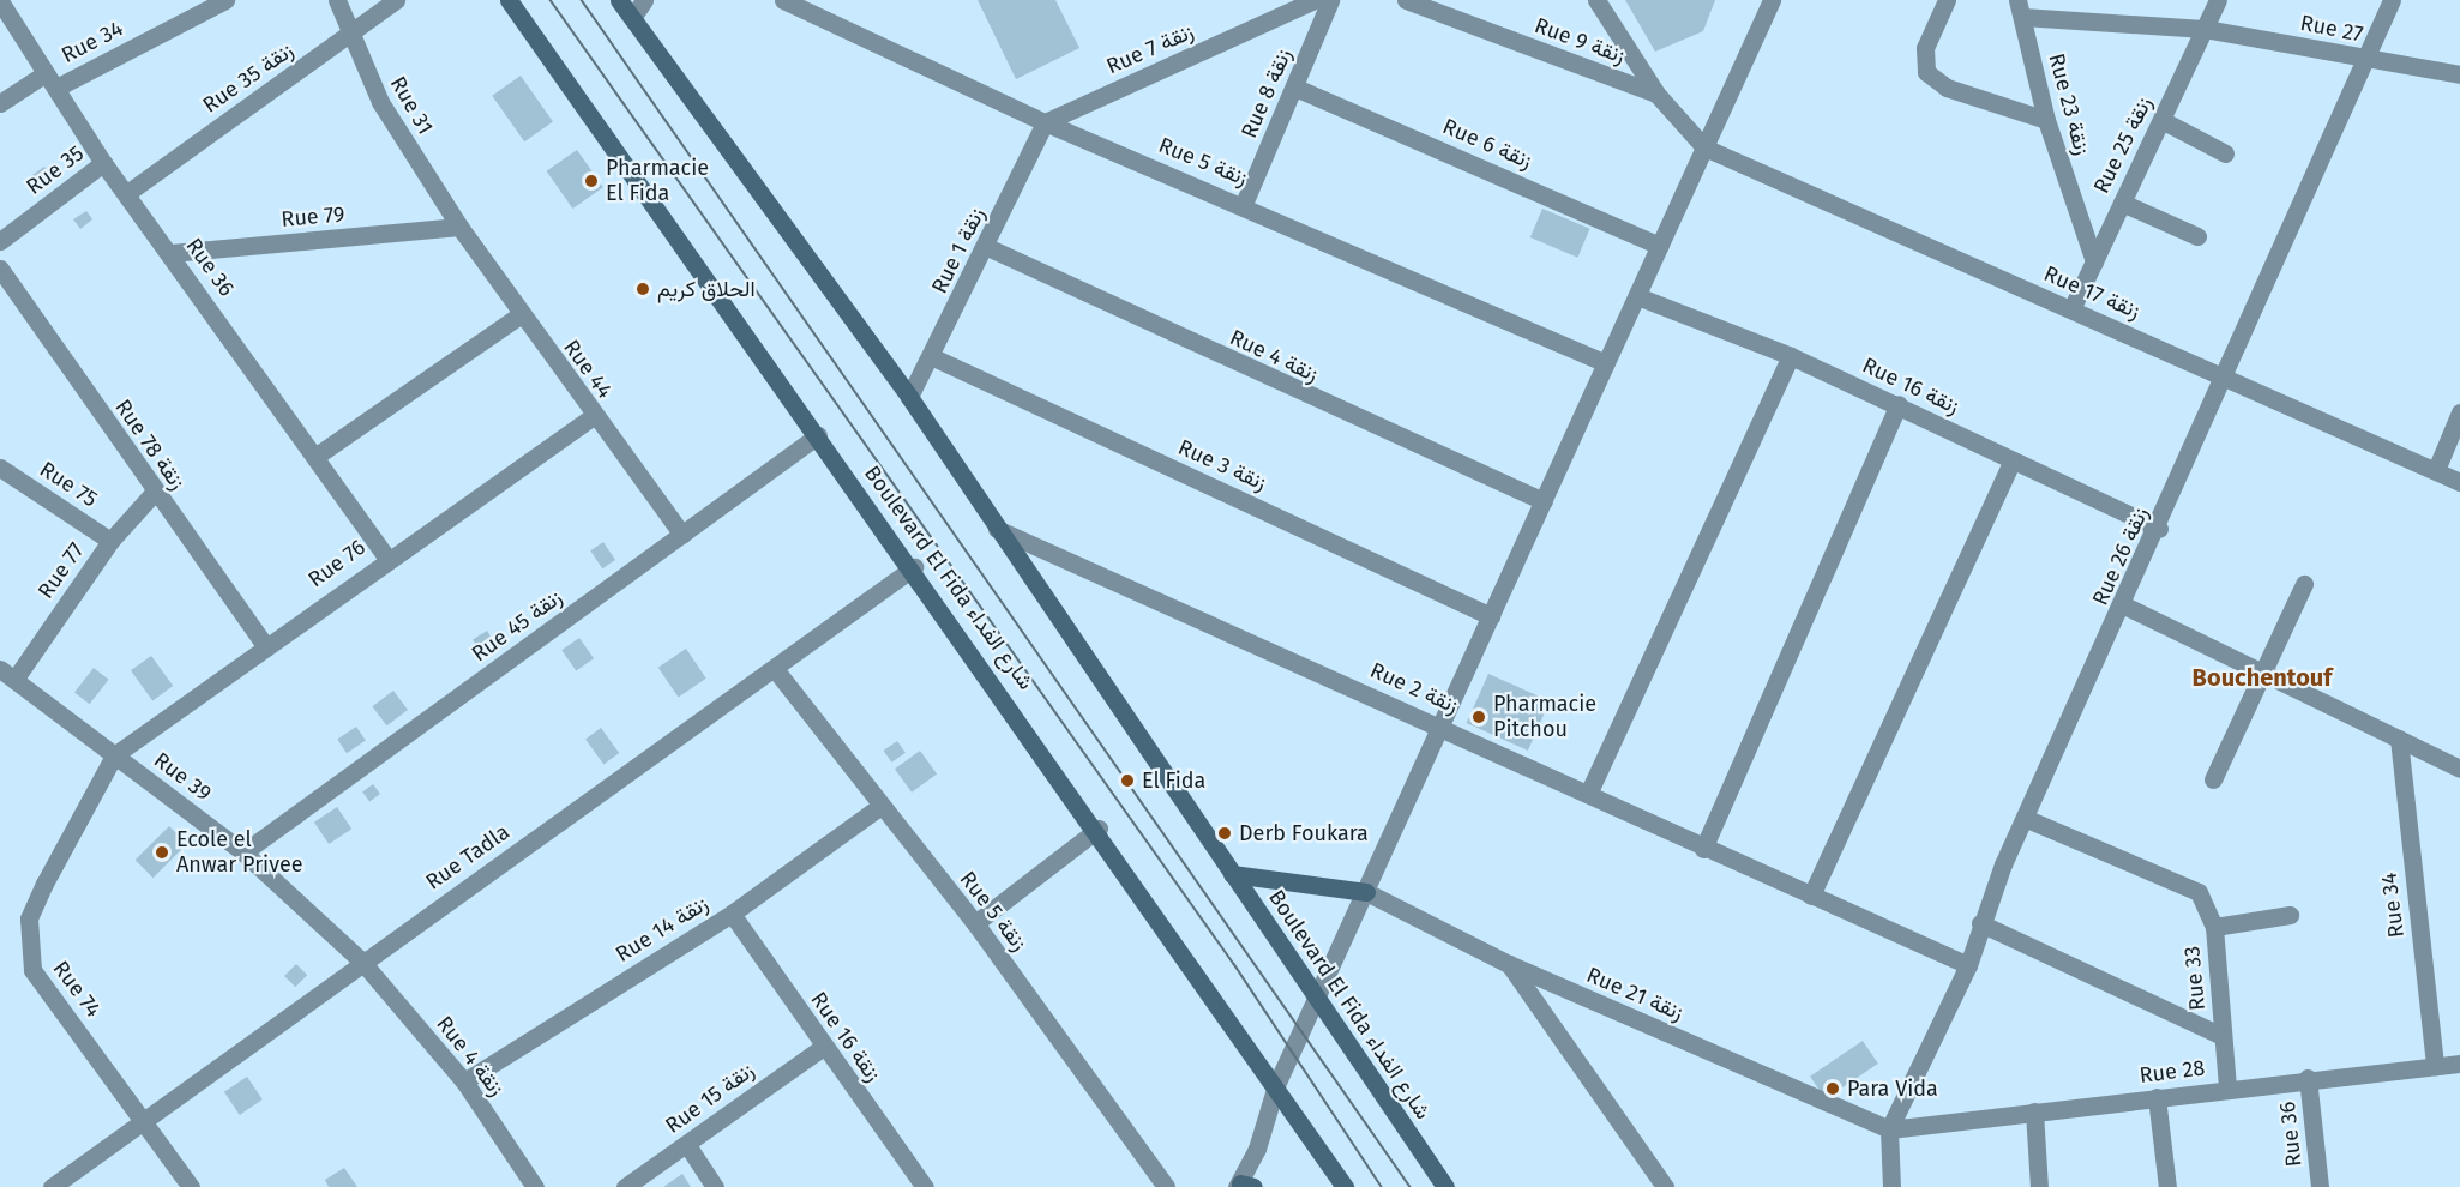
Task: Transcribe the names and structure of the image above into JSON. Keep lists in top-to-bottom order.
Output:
{
  "streets": {
    "main road": ["Boulevard El Fida شارع الفداء"],
    "street": [
      "Rue 27",
      "Rue 9 زنقة",
      "Rue 34",
      "Rue 7 زنقة",
      "Rue 35 زنقة",
      "Rue 8 زنقة",
      "Rue 23 زنقة",
      "Rue 31",
      "Rue 6 زنقة",
      "Rue 25 زنقة",
      "Rue 5 زنقة",
      "Rue 35",
      "Rue 79",
      "Rue 1 زنقة",
      "Rue 36",
      "Rue 17 زنقة",
      "Rue 4 زنقة",
      "Rue 44",
      "Rue 16 زنقة",
      "Rue 78 زنقة",
      "Rue 3 زنقة",
      "Rue 75",
      "Rue 26 زنقة",
      "Rue 76",
      "Rue 77",
      "Rue 45 زنقة",
      "Rue 2 زنقة",
      "Rue 39",
      "Rue Tadla",
      "Rue 14 زنقة",
      "Rue 33",
      "Rue 74",
      "Rue 21 زنقة",
      "Rue 28",
      "Rue 15 زنقة"
    ]
  },
  "crossings": [
    ["Rue 27", "Rue 23 زنقة"],
    ["Rue 27", "Rue 25 زنقة"],
    ["Rue 27", "Rue 26 زنقة"],
    ["Rue 34", "Rue 36"],
    ["Rue 34", "Rue 28"],
    ["Rue 7 زنقة", "Rue 5 زنقة"],
    ["Rue 7 زنقة", "Rue 1 زنقة"],
    ["Rue 35 زنقة", "Rue 31"],
    ["Rue 35 زنقة", "Rue 36"],
    ["Rue 8 زنقة", "Rue 6 زنقة"],
    ["Rue 8 زنقة", "Rue 5 زنقة"],
    ["Rue 23 زنقة", "Rue 25 زنقة"],
    ["Rue 31", "Rue 79"],
    ["Rue 31", "Rue 44"],
    ["Rue 25 زنقة", "Rue 17 زنقة"],
    ["Rue 5 زنقة", "Rue 1 زنقة"],
    ["Rue 5 زنقة", "Rue Tadla"],
    ["Rue 5 زنقة", "Rue 14 زنقة"],
    ["Rue 35", "Rue 36"],
    ["Rue 79", "Rue 36"],
    ["Rue 79", "Rue 44"],
    ["Rue 1 زنقة", "Rue 4 زنقة"],
    ["Rue 1 زنقة", "Rue 3 زنقة"],
    ["Rue 1 زنقة", "Boulevard El Fida شارع الفداء"],
    ["Rue 36", "Rue 76"],
    ["Rue 36", "Rue 28"],
    ["Rue 17 زنقة", "Rue 26 زنقة"],
    ["Rue 4 زنقة", "Rue 39"],
    ["Rue 4 زنقة", "Rue Tadla"],
    ["Rue 4 زنقة", "Rue 14 زنقة"],
    ["Rue 44", "Rue 76"],
    ["Rue 44", "Rue 45 زنقة"],
    ["Rue 16 زنقة", "Rue 26 زنقة"],
    ["Rue 16 زنقة", "Rue 14 زنقة"],
    ["Rue 16 زنقة", "Rue 15 زنقة"],
    ["Rue 78 زنقة", "Rue 76"],
    ["Rue 78 زنقة", "Rue 77"],
    ["Rue 75", "Rue 77"],
    ["Rue 26 زنقة", "Rue 2 زنقة"],
    ["Rue 26 زنقة", "Rue 33"],
    ["Rue 26 زنقة", "Rue 21 زنقة"],
    ["Rue 26 زنقة", "Rue 28"],
    ["Rue 76", "Rue 39"],
    ["Rue 76", "Rue 74"],
    ["Rue 77", "Rue 39"],
    ["Boulevard El Fida شارع الفداء", "Rue 45 زنقة"],
    ["Boulevard El Fida شارع الفداء", "Rue 2 زنقة"],
    ["Boulevard El Fida شارع الفداء", "Rue Tadla"],
    ["Rue 45 زنقة", "Rue 39"],
    ["Rue 39", "Rue Tadla"],
    ["Rue 39", "Rue 74"],
    ["Rue Tadla", "Rue 74"],
    ["Rue 33", "Rue 28"],
    ["Rue 21 زنقة", "Rue 28"]
  ],
  "districts": ["Bouchentouf"],
  "places": [
    "Pharmacie El Fida",
    "الحلاق كريم",
    "Pharmacie Pitchou",
    "El Fida",
    "Derb Foukara",
    "Ecole el Anwar Privee",
    "Para Vida"
  ]
}
